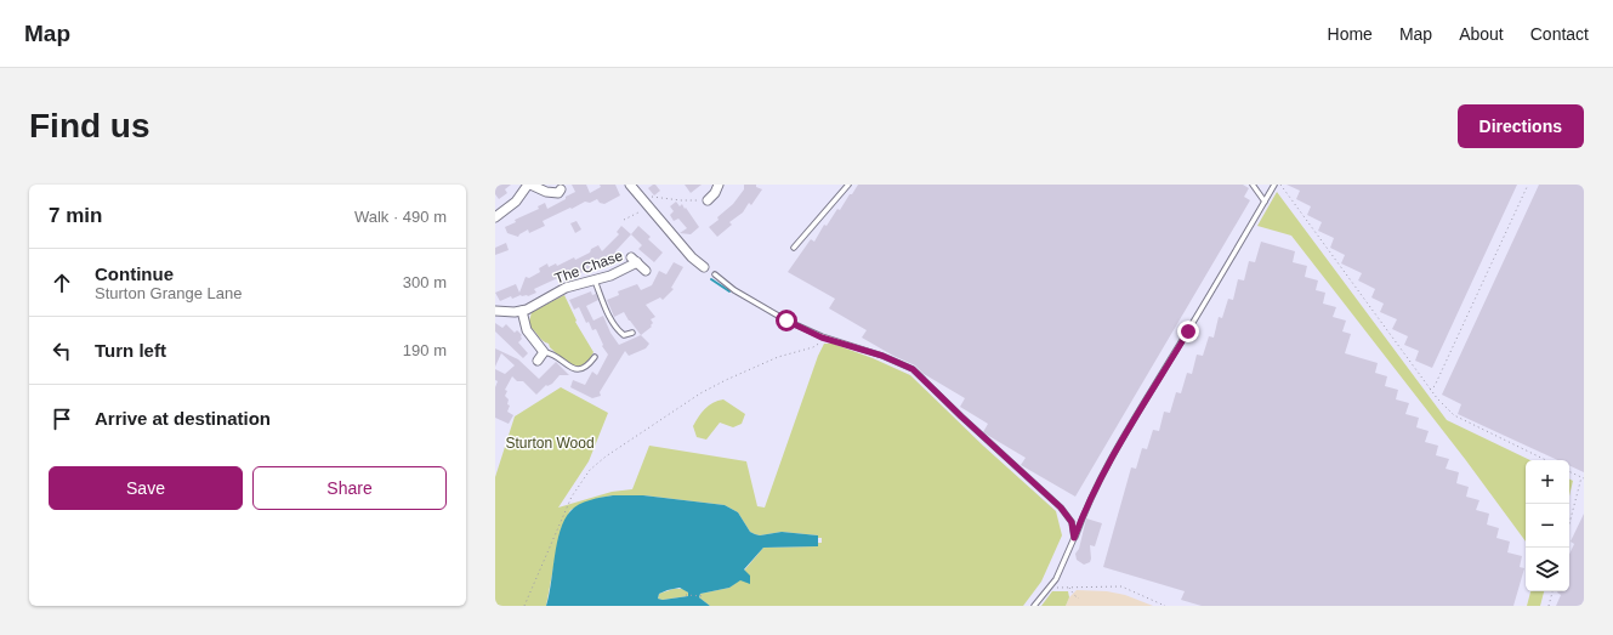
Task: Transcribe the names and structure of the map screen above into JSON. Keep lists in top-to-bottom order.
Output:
{
  "streets": {
    "street": ["The Chase"]
  },
  "parks": ["Sturton Wood"],
  "page": {
    "header": "Map",
    "nav": [
      "Home",
      "Map",
      "About",
      "Contact"
    ],
    "buttons": [
      "Directions",
      ["Save", "Share"]
    ],
    "title": "Find us",
    "heading": ["7 min", "Walk · 490 m"],
    "list": [
      ["Continue", "Sturton Grange Lane", "300 m"],
      ["Turn left", "190 m"],
      "Arrive at destination"
    ],
    "map_buttons": ["+", "−"]
  }
}
